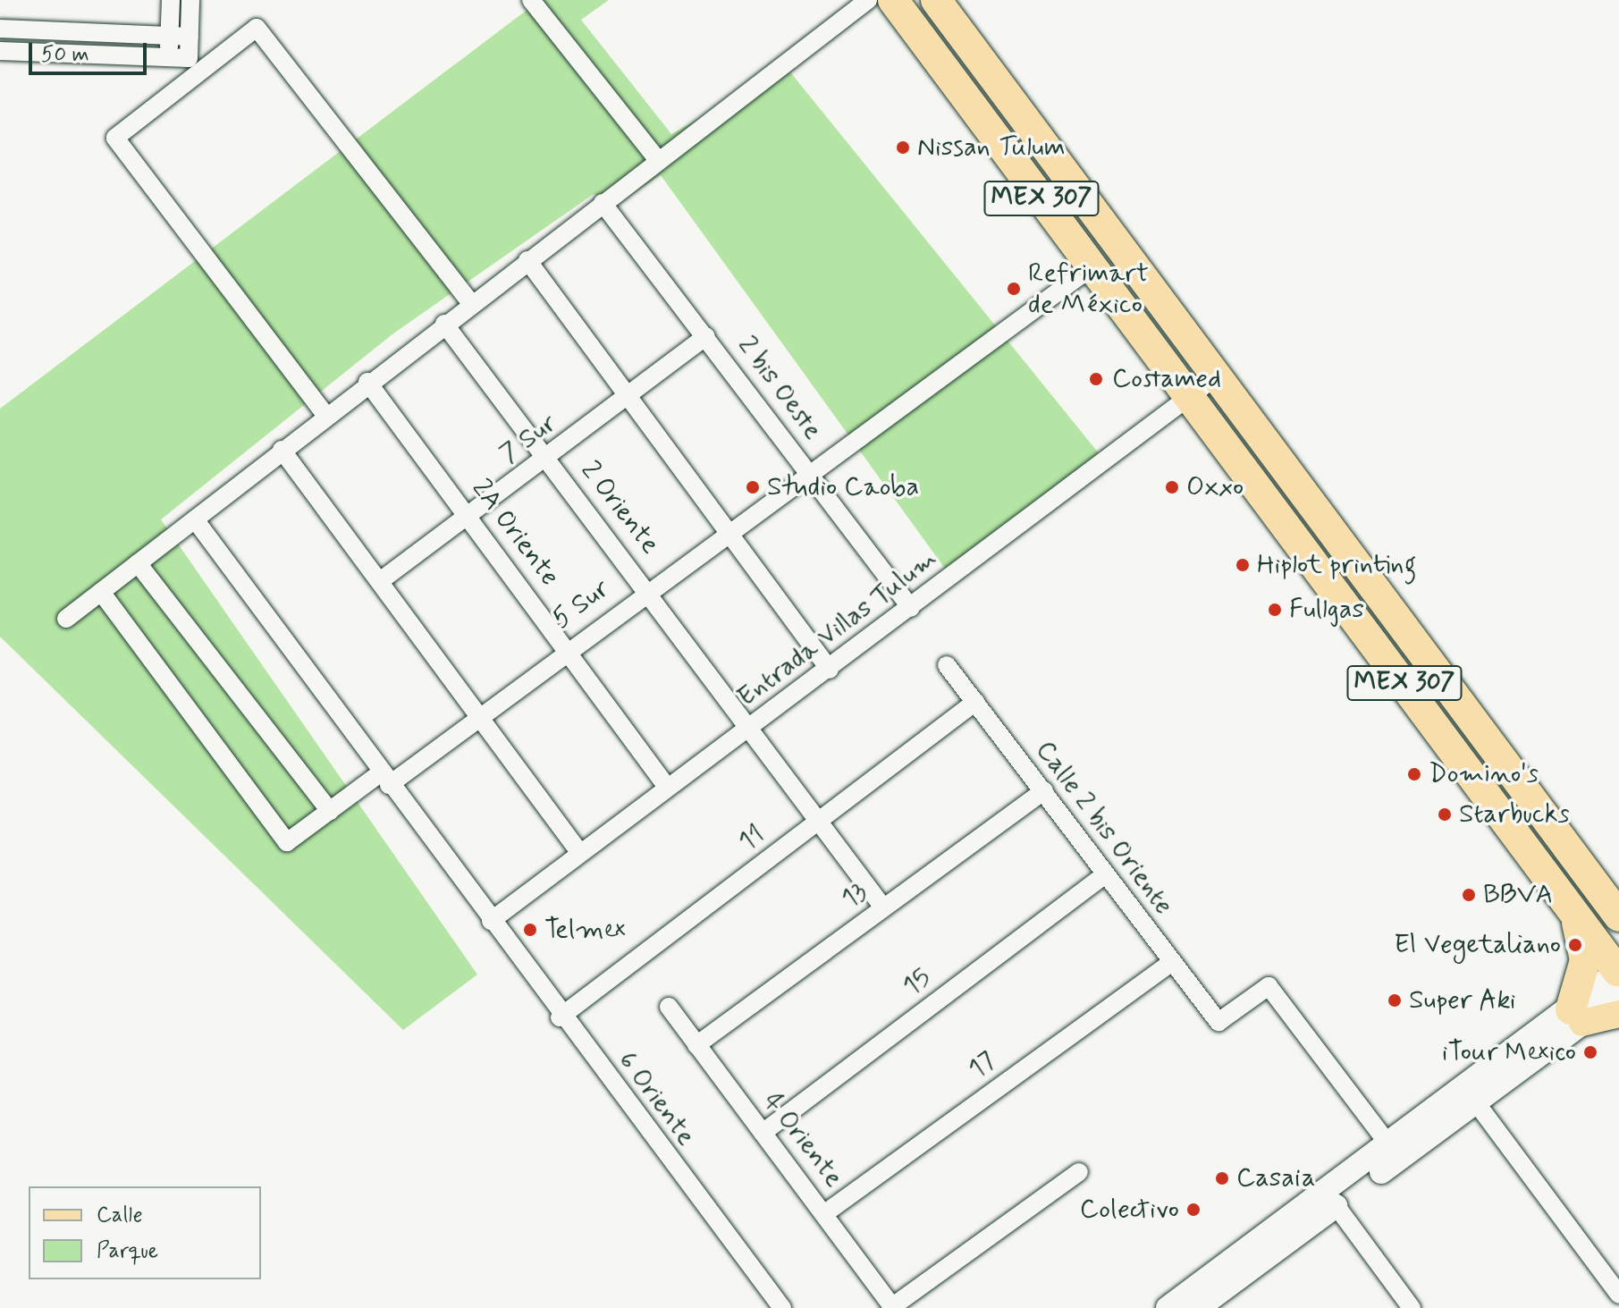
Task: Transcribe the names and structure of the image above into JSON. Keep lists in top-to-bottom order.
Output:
{
  "streets": {
    "highway": ["MEX 307"],
    "street": [
      "2 bis Oeste",
      "7 Sur",
      "2 Oriente",
      "2A Oriente",
      "5 Sur",
      "Entrada Villas Tulum",
      "Calle 2 bis Oriente",
      "11",
      "13",
      "15",
      "17",
      "6 Oriente",
      "4 Oriente"
    ]
  },
  "crossings": [
    ["MEX 307", "5 Sur"],
    ["MEX 307", "Entrada Villas Tulum"],
    ["2 bis Oeste", "7 Sur"],
    ["2 bis Oeste", "5 Sur"],
    ["2 bis Oeste", "Entrada Villas Tulum"],
    ["7 Sur", "2 Oriente"],
    ["7 Sur", "2A Oriente"],
    ["2 Oriente", "5 Sur"],
    ["2 Oriente", "Entrada Villas Tulum"],
    ["2 Oriente", "11"],
    ["2 Oriente", "13"],
    ["2A Oriente", "5 Sur"],
    ["2A Oriente", "Entrada Villas Tulum"],
    ["5 Sur", "6 Oriente"],
    ["Entrada Villas Tulum", "6 Oriente"],
    ["Calle 2 bis Oriente", "11"],
    ["Calle 2 bis Oriente", "13"],
    ["Calle 2 bis Oriente", "15"],
    ["Calle 2 bis Oriente", "17"],
    ["11", "6 Oriente"],
    ["13", "4 Oriente"],
    ["15", "4 Oriente"],
    ["17", "4 Oriente"]
  ],
  "places": [
    "Nissan Tulum",
    "Refrimart de México",
    "Costamed",
    "Studio Caoba",
    "Oxxo",
    "Hiplot printing",
    "Fullgas",
    "Domino's",
    "Starbucks",
    "BBVA",
    "Telmex",
    "El Vegetaliano",
    "Super Aki",
    "iTour Mexico",
    "Casaia",
    "Colectivo"
  ],
  "legend": ["Calle", "Parque"],
  "scale_bar": "50 m"
}
